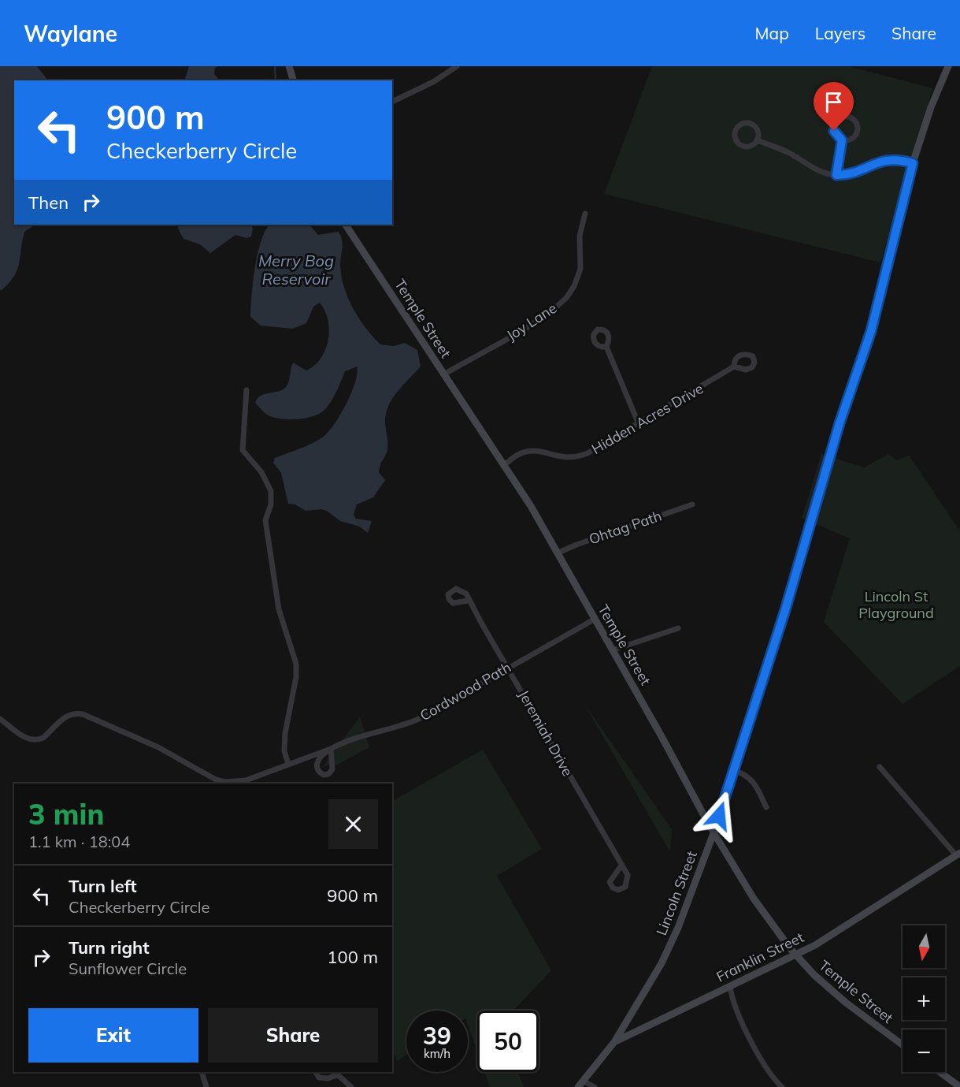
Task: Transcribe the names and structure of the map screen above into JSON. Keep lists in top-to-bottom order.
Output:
{
  "streets": {
    "main road": ["Temple Street", "Lincoln Street", "Franklin Street"],
    "street": [
      "Joy Lane",
      "Hidden Acres Drive",
      "Ohtag Path",
      "Cordwood Path",
      "Jeremiah Drive"
    ]
  },
  "crossings": [
    ["Temple Street", "Joy Lane"],
    ["Temple Street", "Hidden Acres Drive"],
    ["Temple Street", "Ohtag Path"],
    ["Temple Street", "Cordwood Path"],
    ["Temple Street", "Lincoln Street"],
    ["Temple Street", "Franklin Street"],
    ["Cordwood Path", "Jeremiah Drive"],
    ["Lincoln Street", "Franklin Street"]
  ],
  "water": ["Merry Bog Reservoir"],
  "parks": ["Lincoln St Playground"],
  "north": "bottom",
  "page": {
    "header": "Waylane",
    "nav": ["Map", "Layers", "Share"],
    "turn": ["900 m", "Checkerberry Circle"],
    "then": "Then",
    "heading": ["3 min", "1.1 km · 18:04"],
    "list": [
      {
        "name": "Turn left",
        "note": "Checkerberry Circle",
        "value": "900 m"
      },
      {
        "name": "Turn right",
        "note": "Sunflower Circle",
        "value": "100 m"
      }
    ],
    "map_buttons": ["+", "−"],
    "buttons": ["Exit", "Share"],
    "speed": "39 km/h",
    "limit": "50"
  }
}
